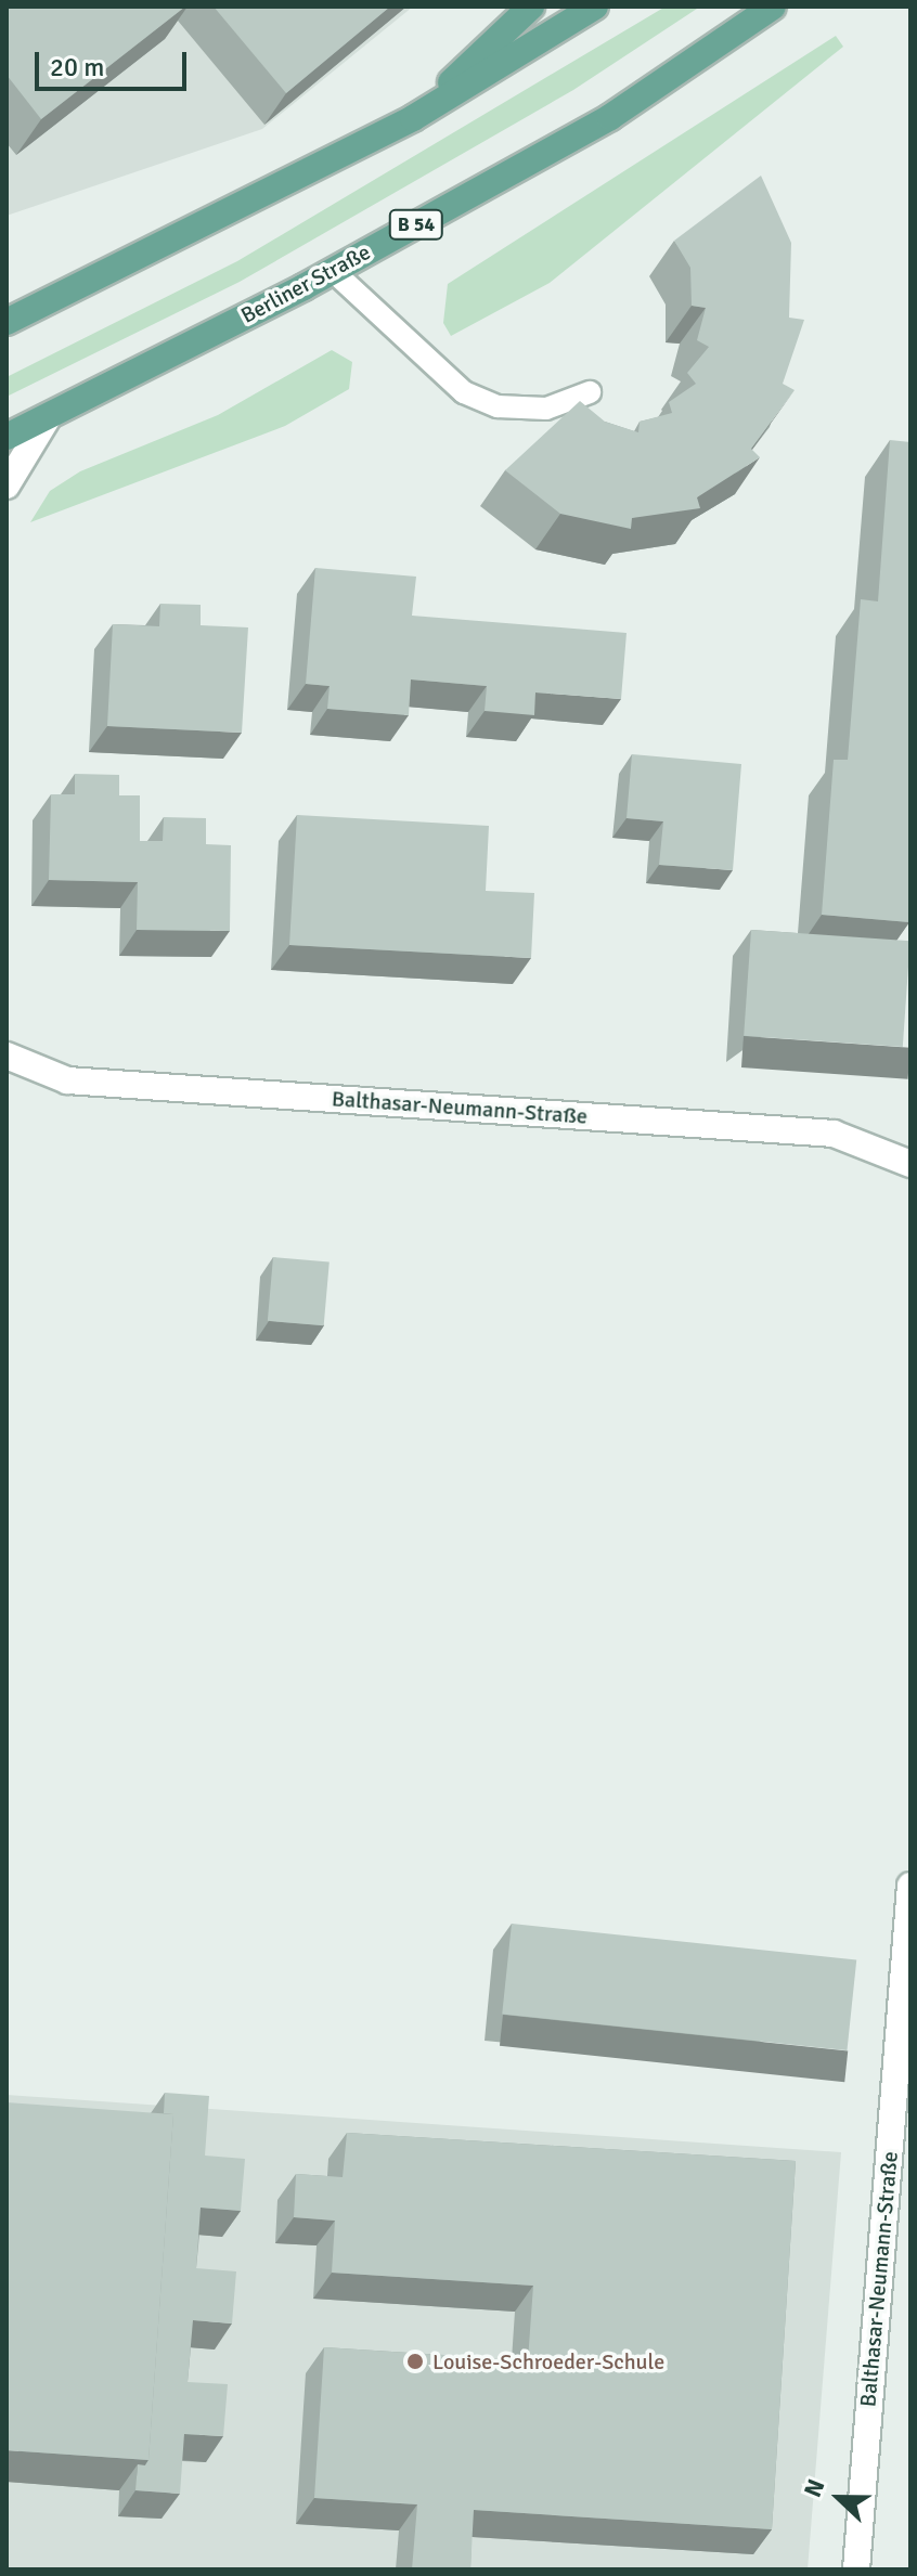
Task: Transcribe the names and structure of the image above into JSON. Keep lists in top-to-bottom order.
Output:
{
  "streets": {
    "main road": ["B 54", "Berliner Straße"],
    "street": ["Balthasar-Neumann-Straße"]
  },
  "places": ["Louise-Schroeder-Schule"],
  "scale_bar": "20 m",
  "north": "left"
}
